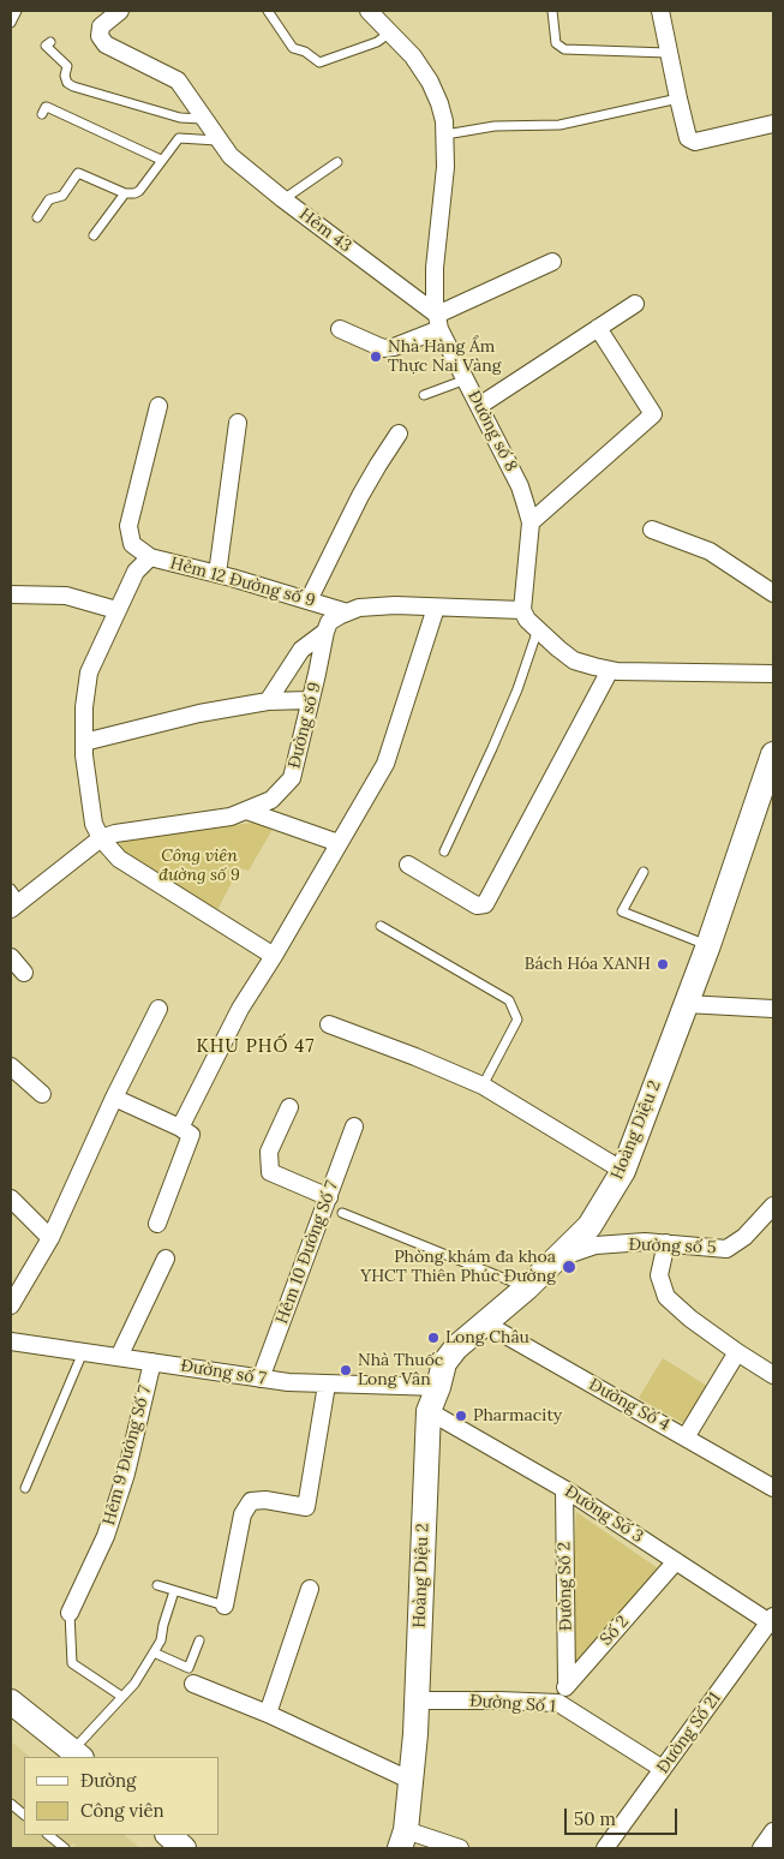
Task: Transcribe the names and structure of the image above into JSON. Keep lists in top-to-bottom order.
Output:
{
  "streets": {
    "street": [
      "Hẻm 43",
      "Đường số 8",
      "Hẻm 12 Đường số 9",
      "Đường số 9",
      "Hoàng Diệu 2",
      "Đường số 5",
      "Hẻm 10 Đường Số 7",
      "Đường số 7",
      "Đường Số 4",
      "Hẻm 9 Đường Số 7",
      "Đường Số 3",
      "Đường Số 2",
      "Số 2",
      "Đường Số 1",
      "Đường Số 21"
    ]
  },
  "crossings": [
    ["Hẻm 43", "Đường số 8"],
    ["Hẻm 12 Đường số 9", "Đường số 9"],
    ["Hoàng Diệu 2", "Đường số 5"],
    ["Hoàng Diệu 2", "Đường số 7"],
    ["Hoàng Diệu 2", "Đường Số 4"],
    ["Hoàng Diệu 2", "Đường Số 3"],
    ["Hoàng Diệu 2", "Đường Số 1"],
    ["Hẻm 10 Đường Số 7", "Đường số 7"],
    ["Đường số 7", "Hẻm 9 Đường Số 7"],
    ["Đường Số 3", "Đường Số 2"],
    ["Đường Số 3", "Số 2"],
    ["Đường Số 3", "Đường Số 21"],
    ["Đường Số 2", "Số 2"],
    ["Số 2", "Đường Số 1"],
    ["Đường Số 1", "Đường Số 21"]
  ],
  "districts": ["KHU PHỐ 47"],
  "parks": ["Công viên đường số 9"],
  "places": [
    "Nhà Hàng Ẩm Thực Nai Vàng",
    "Bách Hóa XANH",
    "Phòng khám đa khoa YHCT Thiên Phúc Đường",
    "Long Châu",
    "Nhà Thuốc Long Vân",
    "Pharmacity"
  ],
  "legend": ["Đường", "Công viên"],
  "scale_bar": "50 m"
}
